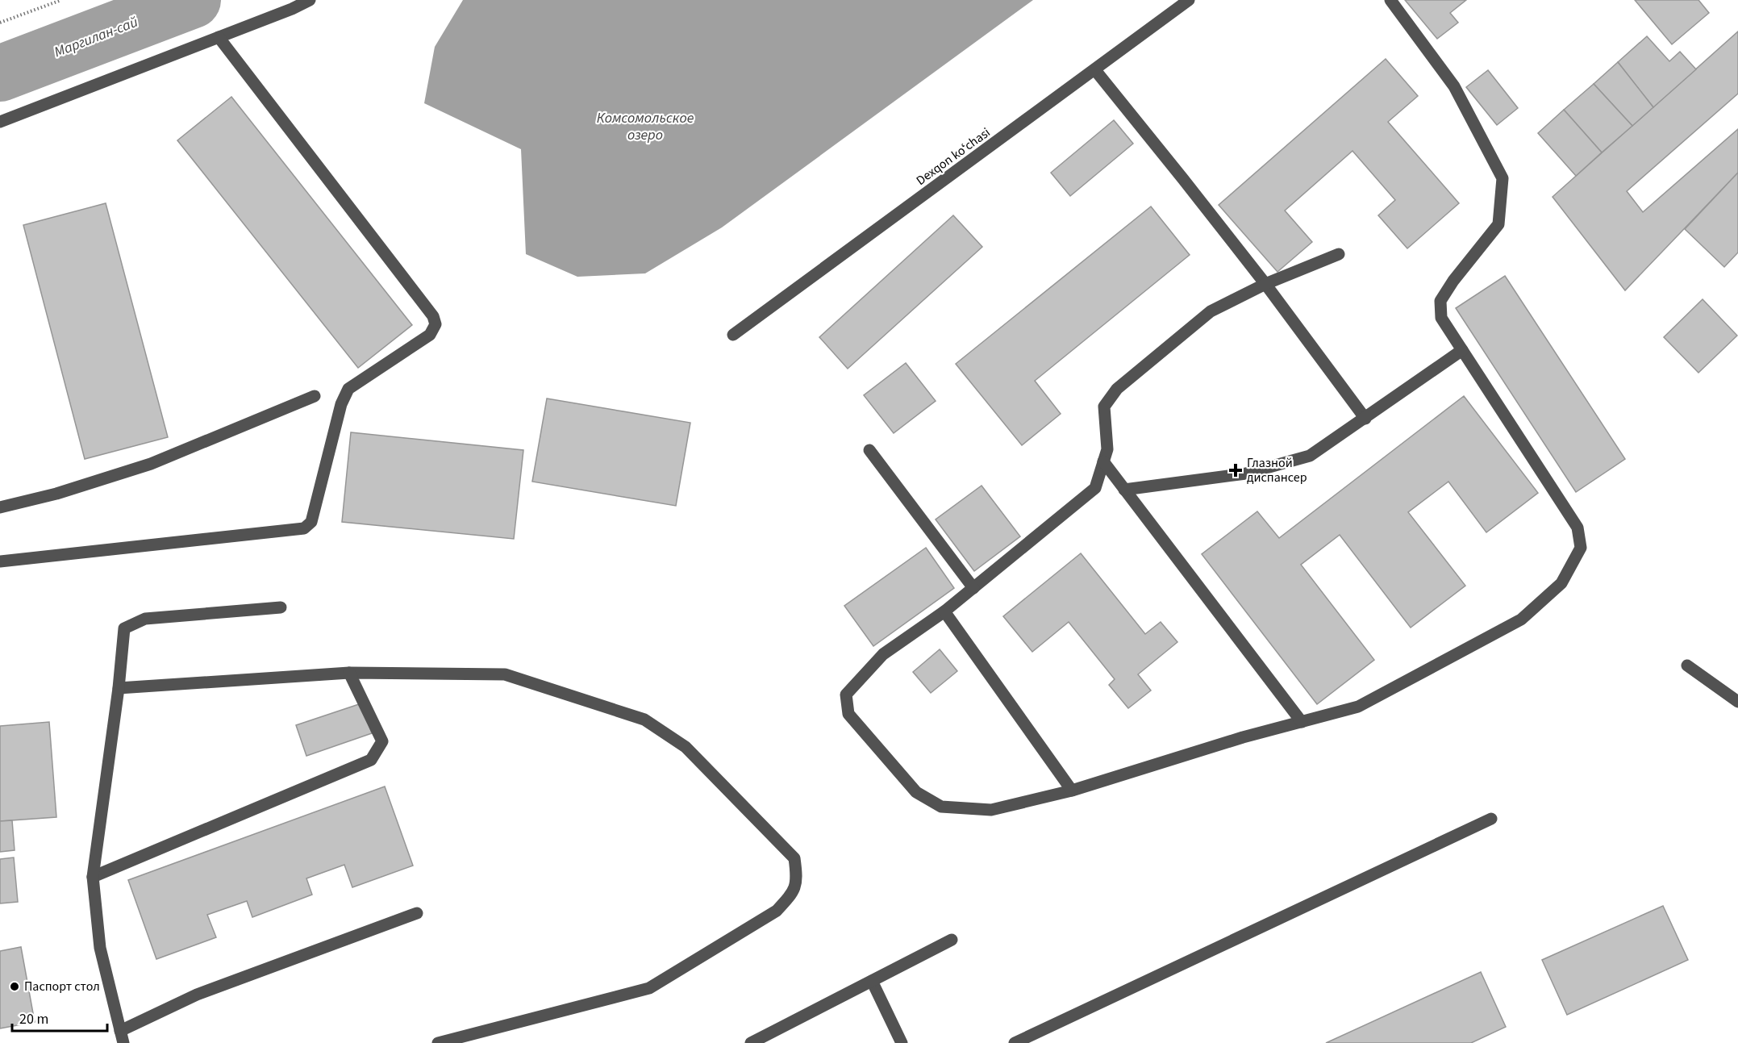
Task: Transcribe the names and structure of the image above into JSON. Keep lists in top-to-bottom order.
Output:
{
  "streets": {
    "street": ["Dexqon koʻchasi"]
  },
  "water": ["Маргилан-сай", "Комсомольское озеро"],
  "places": {
    "health": ["Глазной диспансер"],
    "other": ["Паспорт стол"]
  },
  "scale_bar": "20 m"
}
